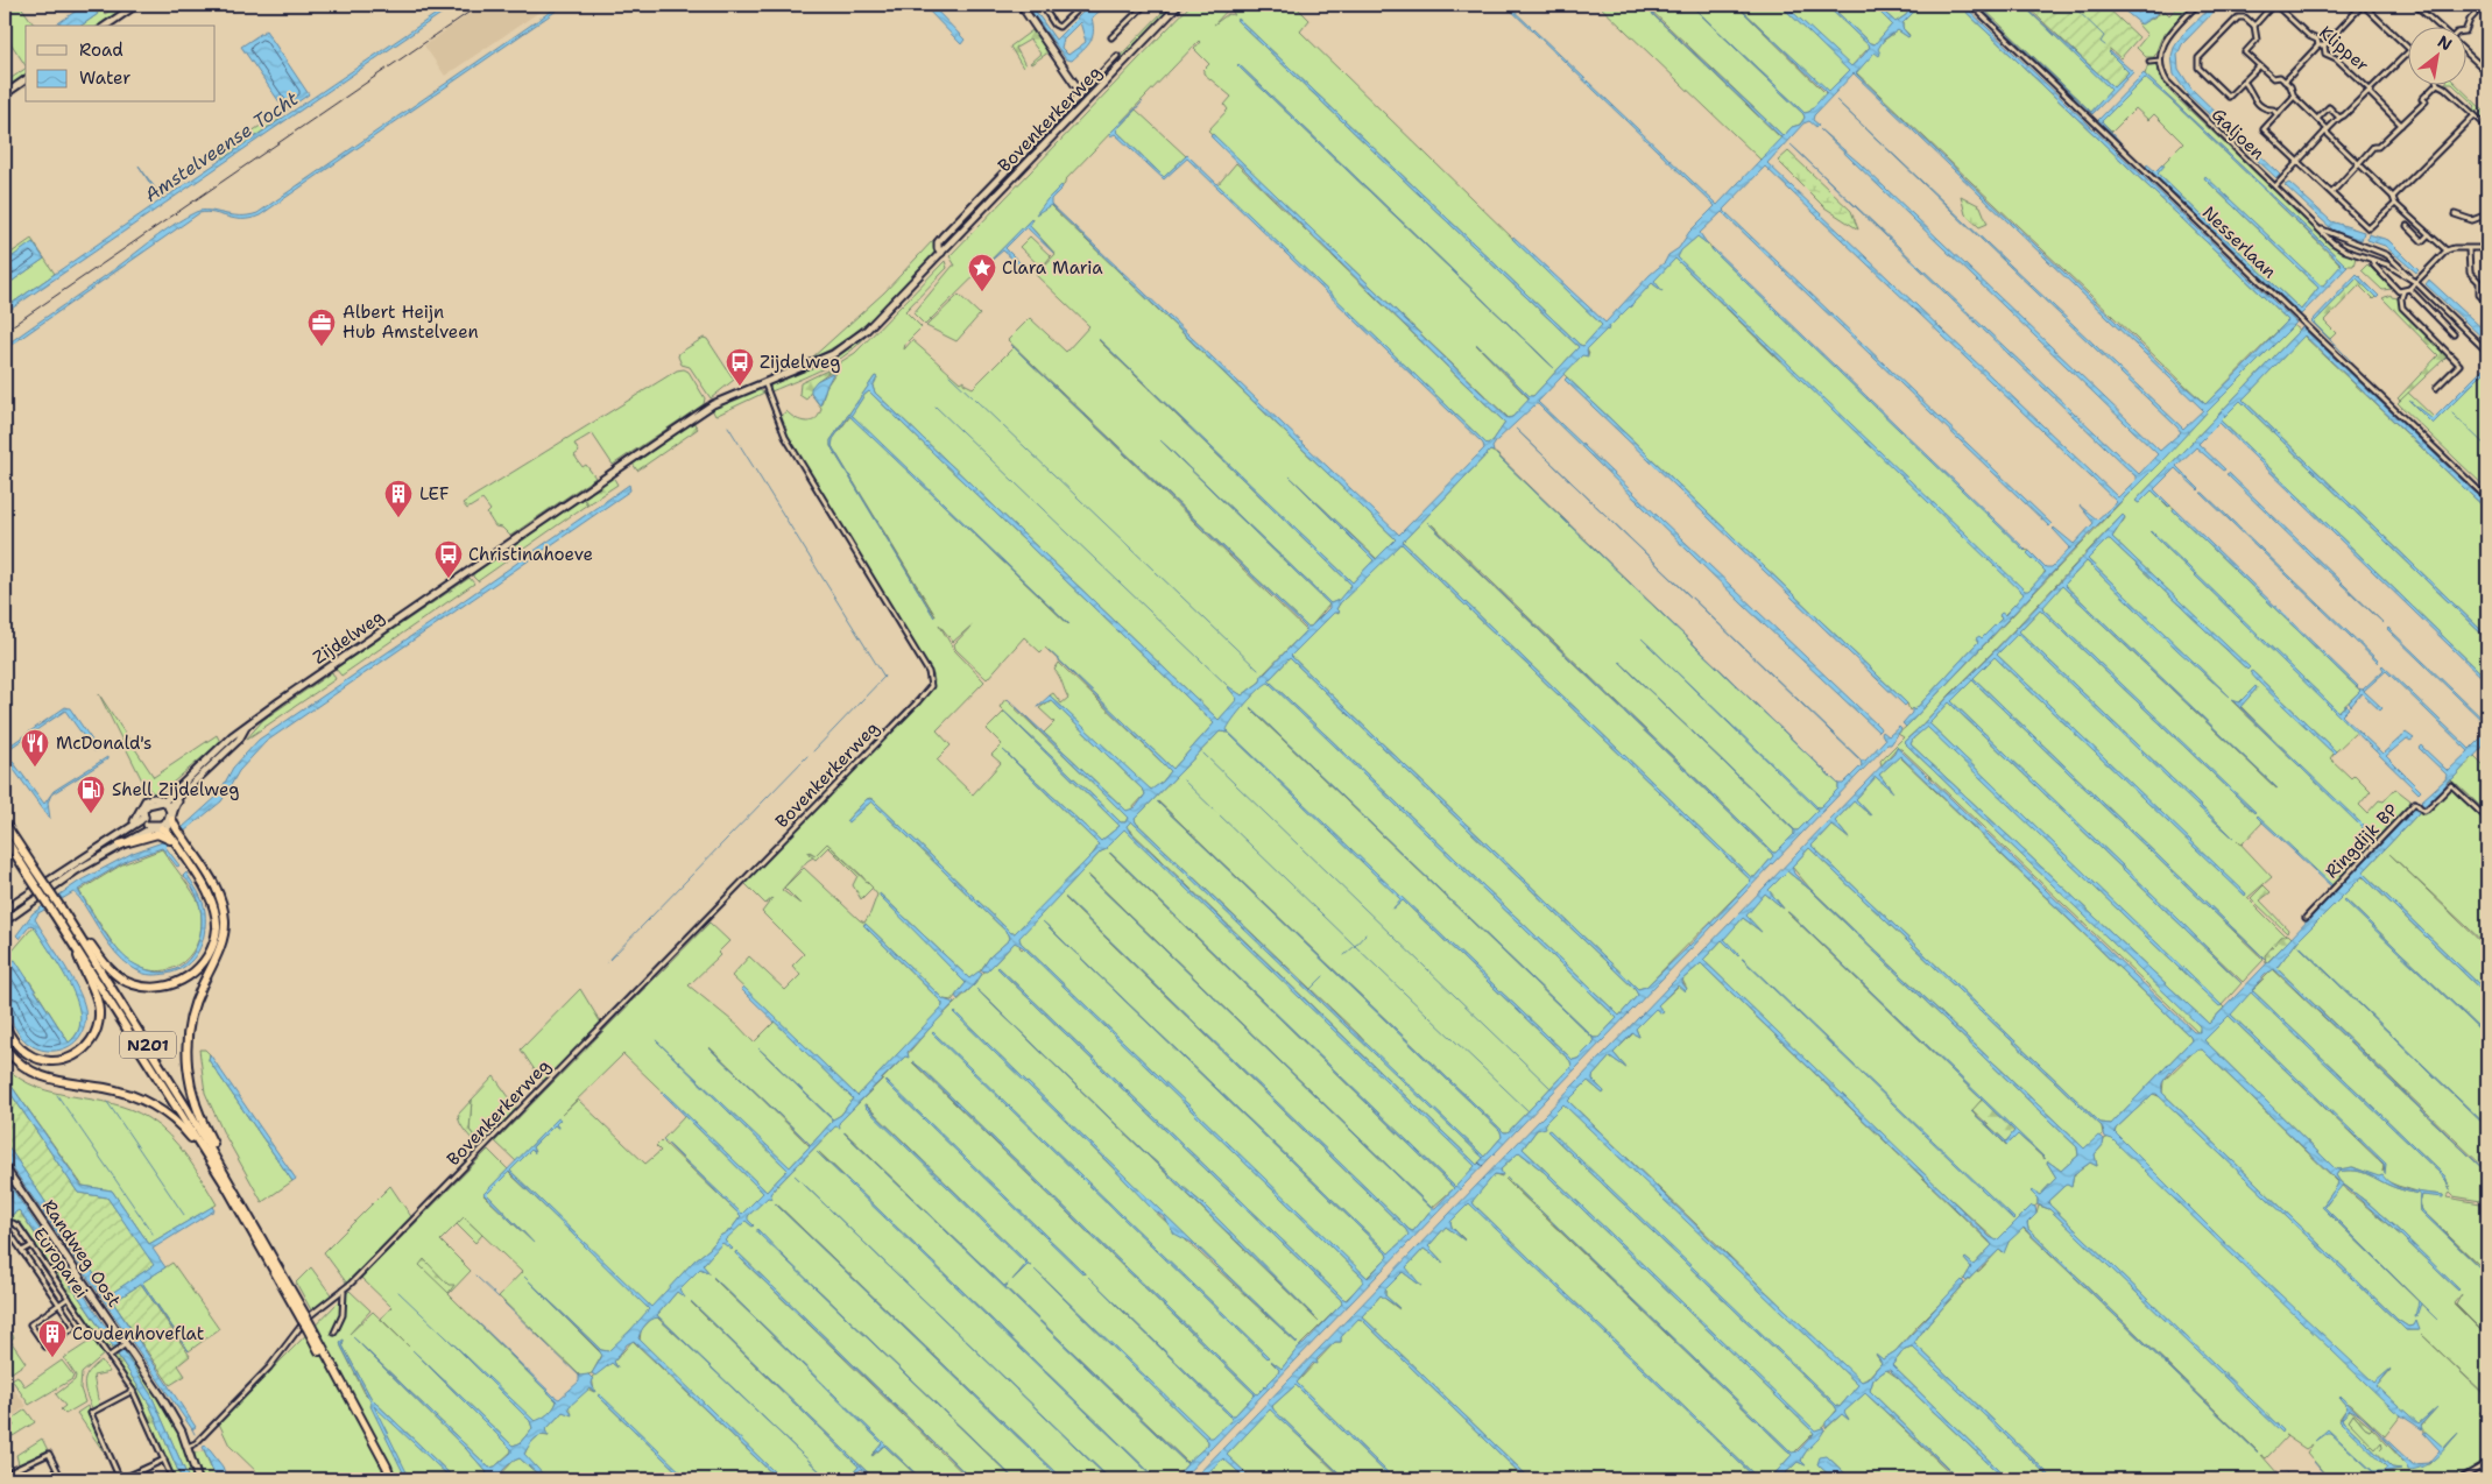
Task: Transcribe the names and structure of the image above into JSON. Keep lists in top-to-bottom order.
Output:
{
  "streets": {
    "highway": ["N201"],
    "main road": ["Bovenkerkerweg", "Zijdelweg", "Randweg Oost"],
    "street": [
      "Klipper",
      "Galjoen",
      "Nesserlaan",
      "Ringdijk BP",
      "Europarei"
    ]
  },
  "crossings": [
    ["Bovenkerkerweg", "Zijdelweg"],
    ["Bovenkerkerweg", "Randweg Oost"],
    ["Zijdelweg", "N201"]
  ],
  "water": ["Amstelveense Tocht"],
  "places": {
    "place": ["Clara Maria"],
    "office": ["Albert Heijn Hub Amstelveen"],
    "bus stop": ["Zijdelweg", "Christinahoeve"],
    "building": ["LEF", "Coudenhoveflat"],
    "restaurant": ["McDonald's"],
    "fuel station": ["Shell Zijdelweg"]
  },
  "legend": ["Road", "Water"],
  "north": "top right"
}
